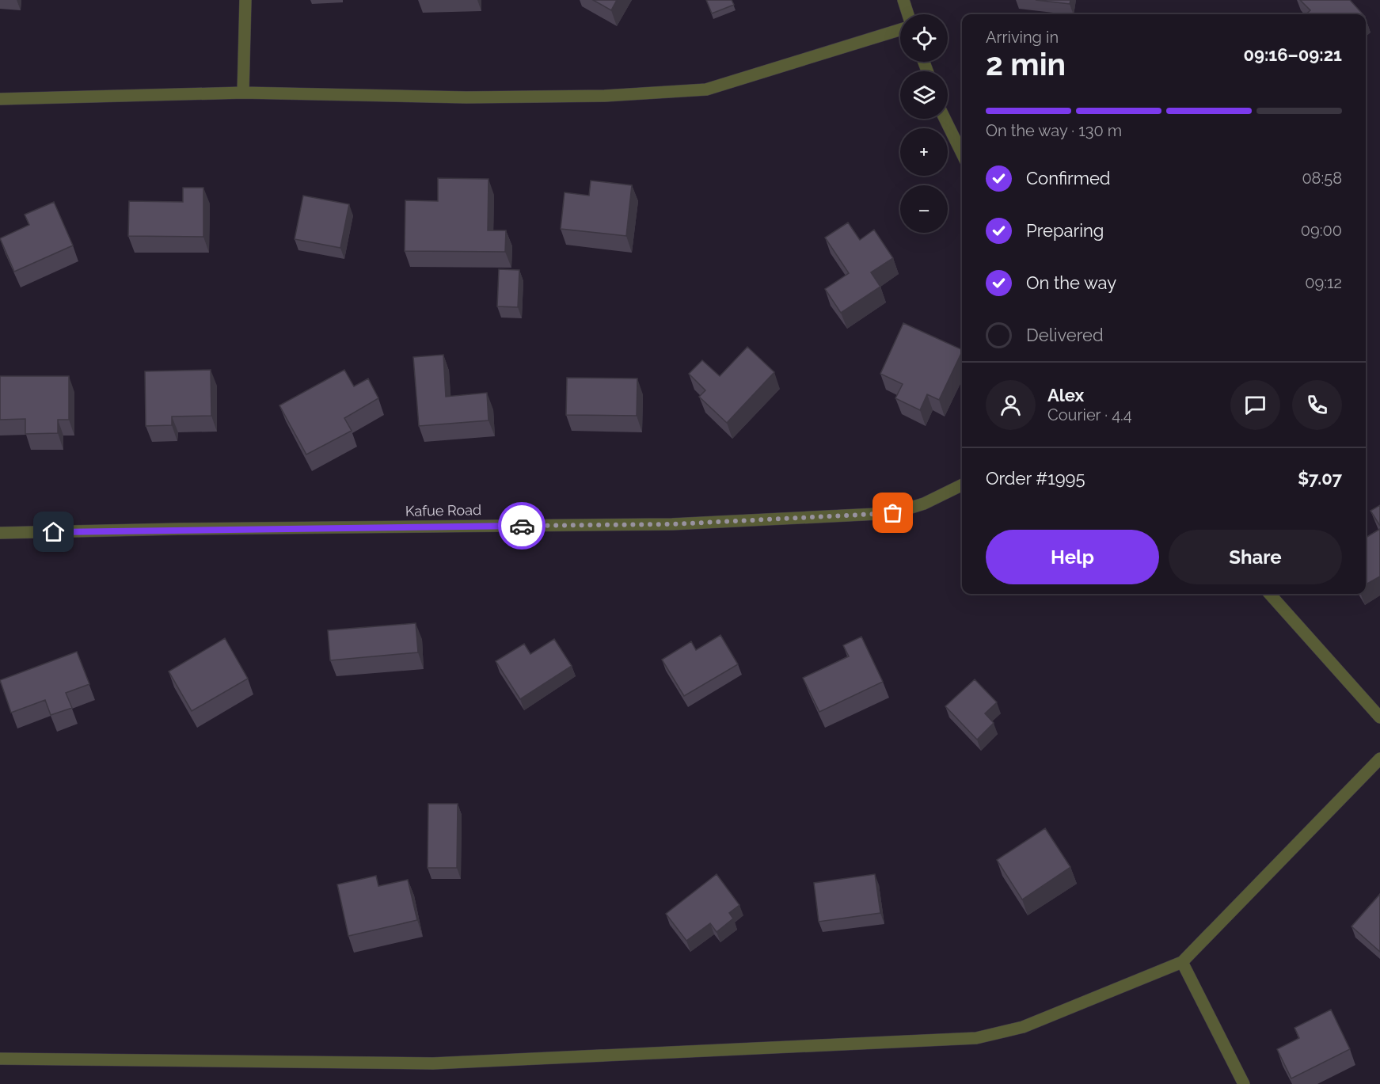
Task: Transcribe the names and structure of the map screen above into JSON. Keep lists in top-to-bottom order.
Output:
{
  "streets": {
    "street": ["Kafue Road"]
  },
  "page": {
    "map_buttons": ["+", "−"],
    "heading": ["2 min", "Arriving in", "09:16–09:21"],
    "panel": [
      "Alex",
      "Courier · 4.4",
      "Order #1995",
      "$7.07"
    ],
    "bar": "On the way · 130 m",
    "list": [
      ["Confirmed", "08:58"],
      ["Preparing", "09:00"],
      ["On the way", "09:12"],
      "Delivered"
    ],
    "buttons": ["Help", "Share"]
  }
}
